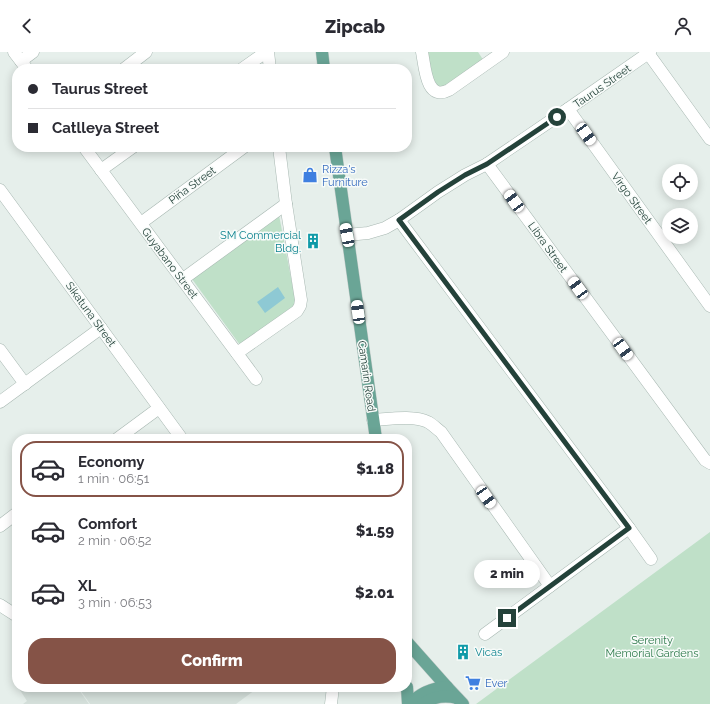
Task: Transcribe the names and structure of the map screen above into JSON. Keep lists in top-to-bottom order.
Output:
{
  "streets": {
    "main road": ["Camarin Road"],
    "street": [
      "Taurus Street",
      "Piña Street",
      "Virgo Street",
      "Libra Street",
      "Guyabano Street",
      "Sikatuna Street"
    ]
  },
  "crossings": [
    ["Taurus Street", "Virgo Street"],
    ["Taurus Street", "Libra Street"],
    ["Taurus Street", "Camarin Road"],
    ["Piña Street", "Guyabano Street"]
  ],
  "parks": ["Serenity Memorial Gardens"],
  "places": {
    "shop": ["Rizza's Furniture"],
    "building": ["SM Commercial Bldg.", "Vicas"],
    "supermarket": ["Ever"]
  },
  "page": {
    "header": "Zipcab",
    "banner": ["Taurus Street", "Catlleya Street"],
    "list": [
      {
        "name": "Economy",
        "note": "1 min · 06:51",
        "value": "$1.18"
      },
      {
        "name": "Comfort",
        "note": "2 min · 06:52",
        "value": "$1.59"
      },
      {
        "name": "XL",
        "note": "3 min · 06:53",
        "value": "$2.01"
      }
    ],
    "bubble": "2 min",
    "buttons": "Confirm"
  }
}
